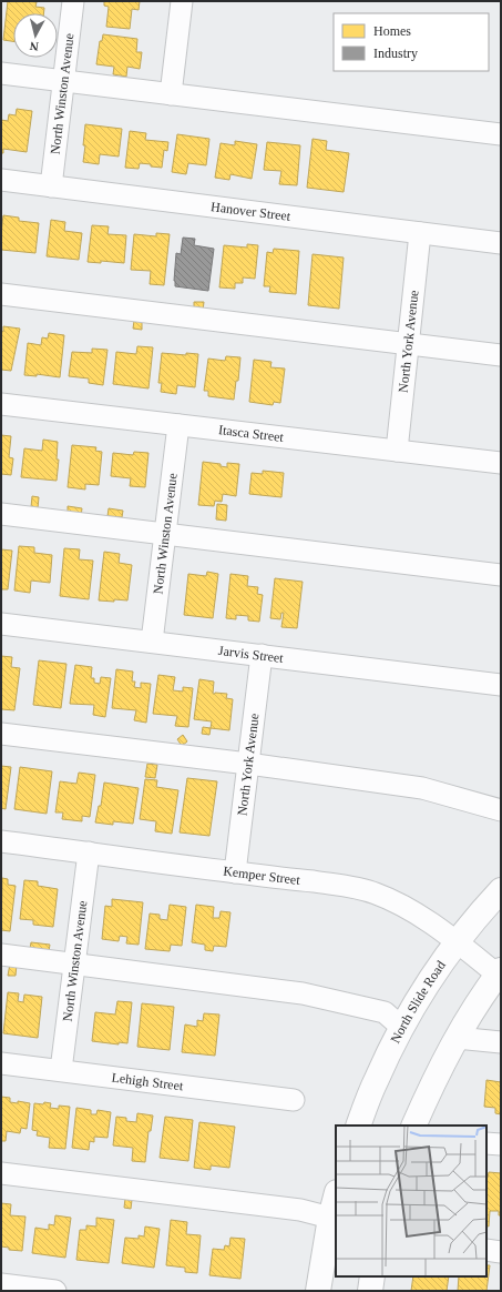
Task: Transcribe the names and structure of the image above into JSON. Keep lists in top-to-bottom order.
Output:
{
  "streets": {
    "main road": ["North Slide Road"],
    "street": [
      "North Winston Avenue",
      "Hanover Street",
      "North York Avenue",
      "Itasca Street",
      "Jarvis Street",
      "Kemper Street",
      "Lehigh Street"
    ]
  },
  "crossings": [
    ["North Winston Avenue", "Hanover Street"],
    ["North Winston Avenue", "Itasca Street"],
    ["North Winston Avenue", "Jarvis Street"],
    ["North Winston Avenue", "Kemper Street"],
    ["North Winston Avenue", "Lehigh Street"],
    ["Hanover Street", "North York Avenue"],
    ["North York Avenue", "Itasca Street"],
    ["North York Avenue", "Jarvis Street"],
    ["North York Avenue", "Kemper Street"],
    ["Kemper Street", "North Slide Road"]
  ],
  "legend": ["Homes", "Industry"],
  "north": "bottom"
}
